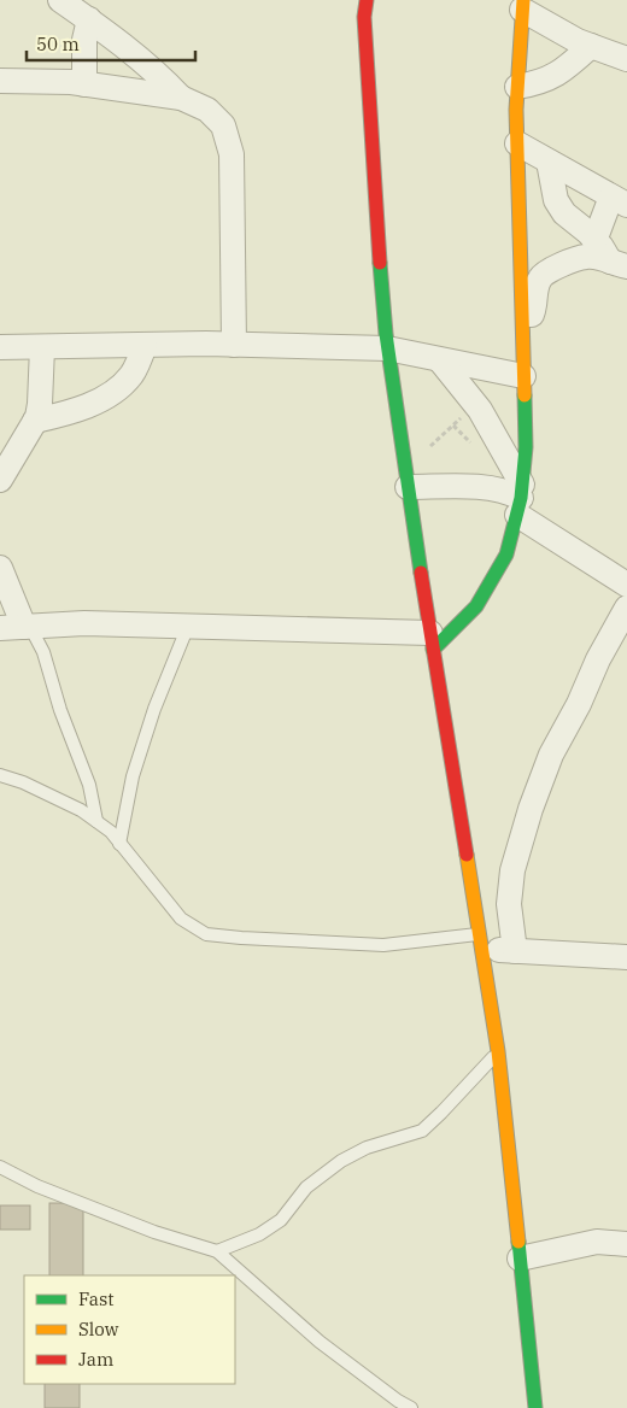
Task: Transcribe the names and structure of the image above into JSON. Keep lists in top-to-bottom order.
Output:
{
  "legend": ["Fast", "Slow", "Jam"],
  "scale_bar": "50 m"
}
